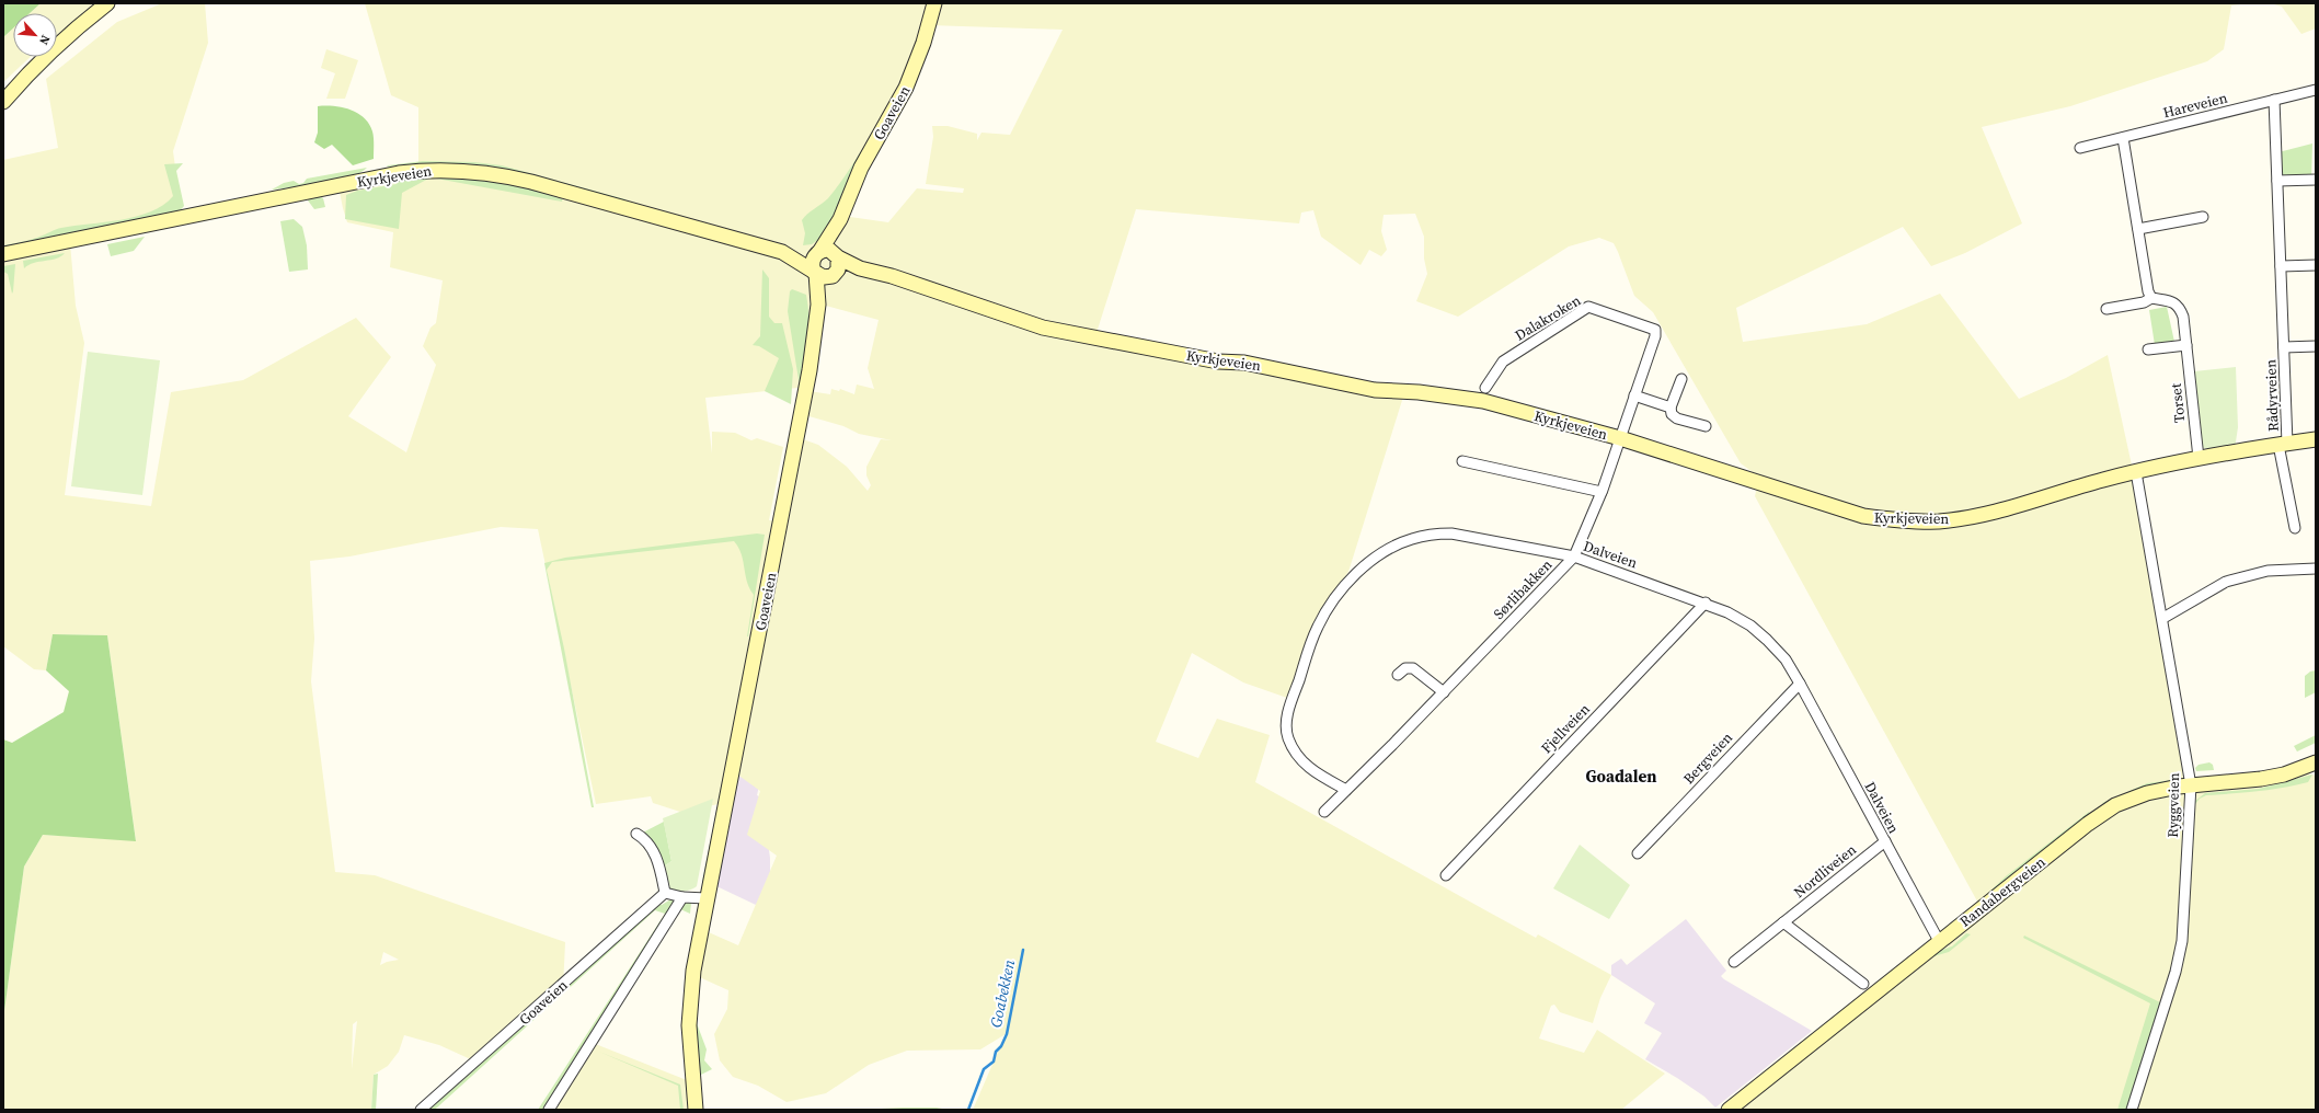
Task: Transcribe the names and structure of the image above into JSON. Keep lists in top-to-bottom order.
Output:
{
  "streets": {
    "main road": ["Goaveien", "Kyrkjeveien", "Randabergveien"],
    "street": [
      "Hareveien",
      "Dalakroken",
      "Rådyrveien",
      "Torset",
      "Dalveien",
      "Sørlibakken",
      "Fjellveien",
      "Bergveien",
      "Ryggveien",
      "Nordliveien"
    ]
  },
  "crossings": [
    ["Hareveien", "Rådyrveien"],
    ["Goaveien", "Kyrkjeveien"],
    ["Kyrkjeveien", "Dalakroken"],
    ["Kyrkjeveien", "Rådyrveien"],
    ["Kyrkjeveien", "Torset"],
    ["Kyrkjeveien", "Sørlibakken"],
    ["Kyrkjeveien", "Ryggveien"],
    ["Dalakroken", "Sørlibakken"],
    ["Dalveien", "Sørlibakken"],
    ["Dalveien", "Fjellveien"],
    ["Dalveien", "Bergveien"],
    ["Dalveien", "Nordliveien"],
    ["Dalveien", "Randabergveien"],
    ["Ryggveien", "Randabergveien"]
  ],
  "districts": ["Goadalen"],
  "water": ["Goabekken"],
  "north": "bottom right"
}
